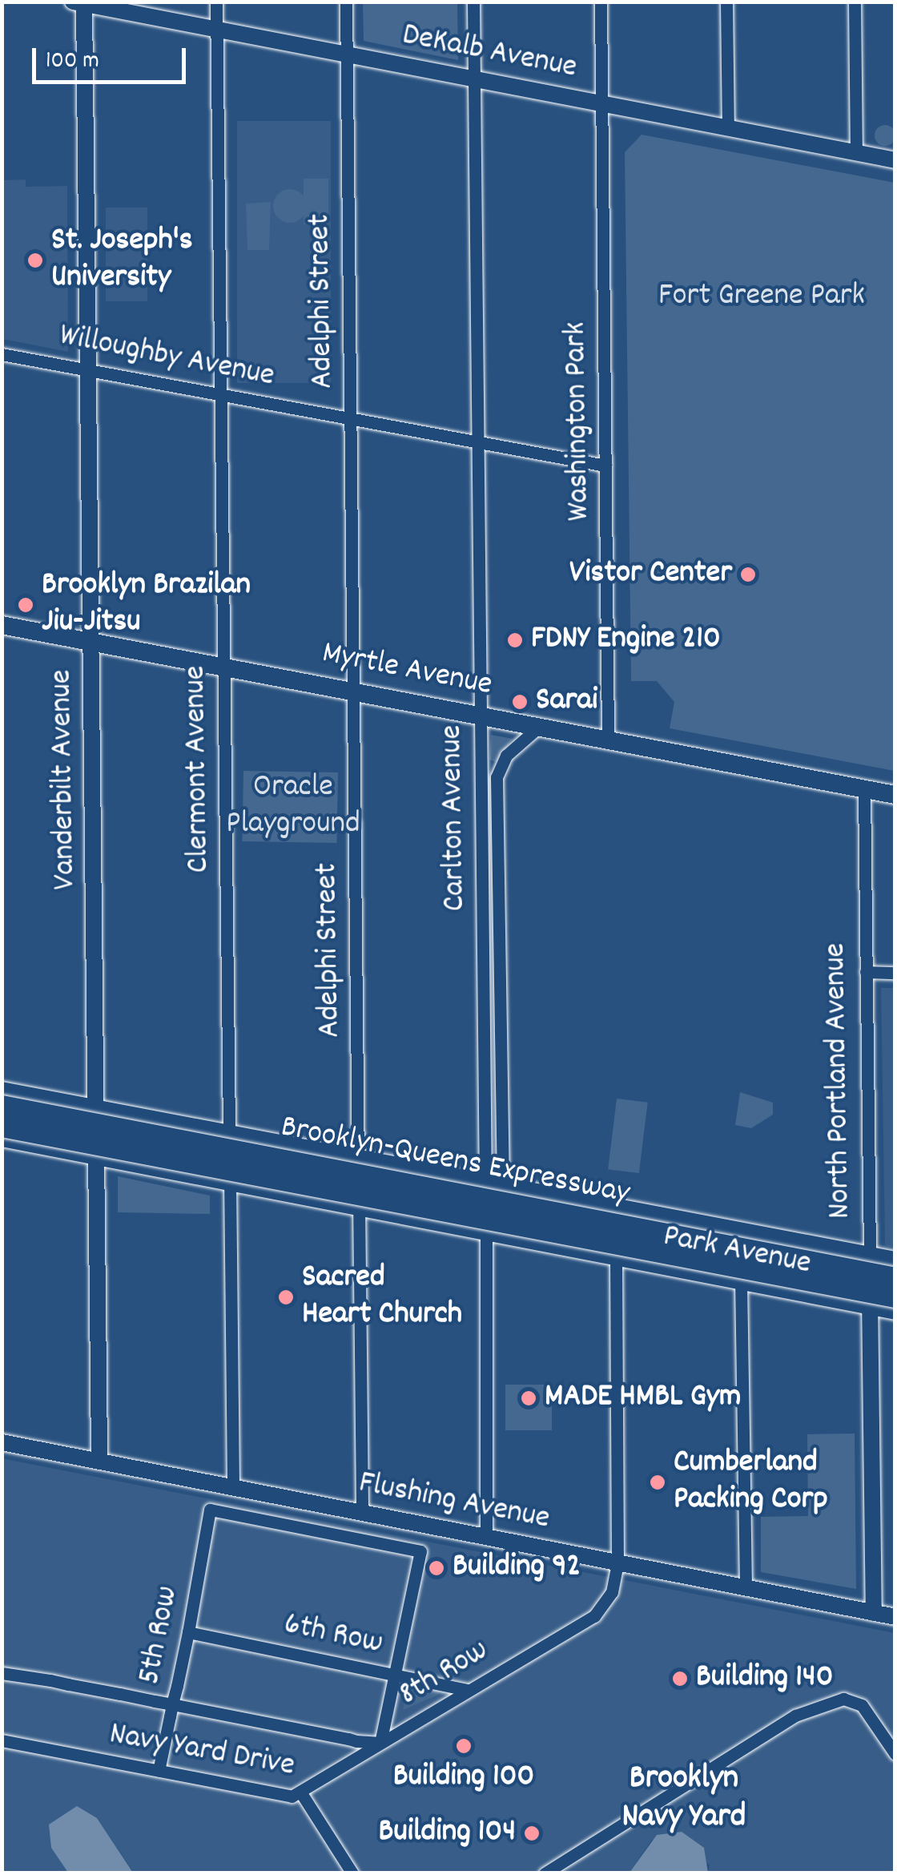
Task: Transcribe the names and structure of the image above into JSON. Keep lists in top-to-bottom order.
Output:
{
  "streets": {
    "highway": ["Brooklyn-Queens Expressway"],
    "main road": [
      "DeKalb Avenue",
      "Myrtle Avenue",
      "Vanderbilt Avenue",
      "North Portland Avenue",
      "Park Avenue",
      "Flushing Avenue"
    ],
    "street": [
      "Adelphi Street",
      "Willoughby Avenue",
      "Washington Park",
      "Clermont Avenue",
      "Carlton Avenue",
      "5th Row",
      "6th Row",
      "8th Row",
      "Navy Yard Drive"
    ]
  },
  "crossings": [
    ["DeKalb Avenue", "Adelphi Street"],
    ["DeKalb Avenue", "Washington Park"],
    ["DeKalb Avenue", "Clermont Avenue"],
    ["DeKalb Avenue", "Vanderbilt Avenue"],
    ["DeKalb Avenue", "Carlton Avenue"],
    ["Adelphi Street", "Willoughby Avenue"],
    ["Adelphi Street", "Myrtle Avenue"],
    ["Adelphi Street", "Park Avenue"],
    ["Adelphi Street", "Flushing Avenue"],
    ["Willoughby Avenue", "Washington Park"],
    ["Willoughby Avenue", "Clermont Avenue"],
    ["Willoughby Avenue", "Vanderbilt Avenue"],
    ["Willoughby Avenue", "Carlton Avenue"],
    ["Washington Park", "Myrtle Avenue"],
    ["Myrtle Avenue", "Clermont Avenue"],
    ["Myrtle Avenue", "Vanderbilt Avenue"],
    ["Myrtle Avenue", "Carlton Avenue"],
    ["Myrtle Avenue", "North Portland Avenue"],
    ["Clermont Avenue", "Park Avenue"],
    ["Clermont Avenue", "Flushing Avenue"],
    ["Vanderbilt Avenue", "Park Avenue"],
    ["Vanderbilt Avenue", "Flushing Avenue"],
    ["Carlton Avenue", "Park Avenue"],
    ["Carlton Avenue", "Flushing Avenue"],
    ["North Portland Avenue", "Park Avenue"],
    ["North Portland Avenue", "Flushing Avenue"],
    ["Flushing Avenue", "8th Row"],
    ["5th Row", "6th Row"],
    ["5th Row", "Navy Yard Drive"],
    ["6th Row", "8th Row"],
    ["8th Row", "Navy Yard Drive"]
  ],
  "districts": ["Brooklyn Navy Yard"],
  "parks": ["Fort Greene Park", "Oracle Playground"],
  "places": [
    "St. Joseph's University",
    "Vistor Center",
    "Brooklyn Brazilan Jiu-Jitsu",
    "FDNY Engine 210",
    "Sarai",
    "Sacred Heart Church",
    "MADE HMBL Gym",
    "Cumberland Packing Corp",
    "Building 92",
    "Building 140",
    "Building 100",
    "Building 104"
  ],
  "scale_bar": "100 m"
}
